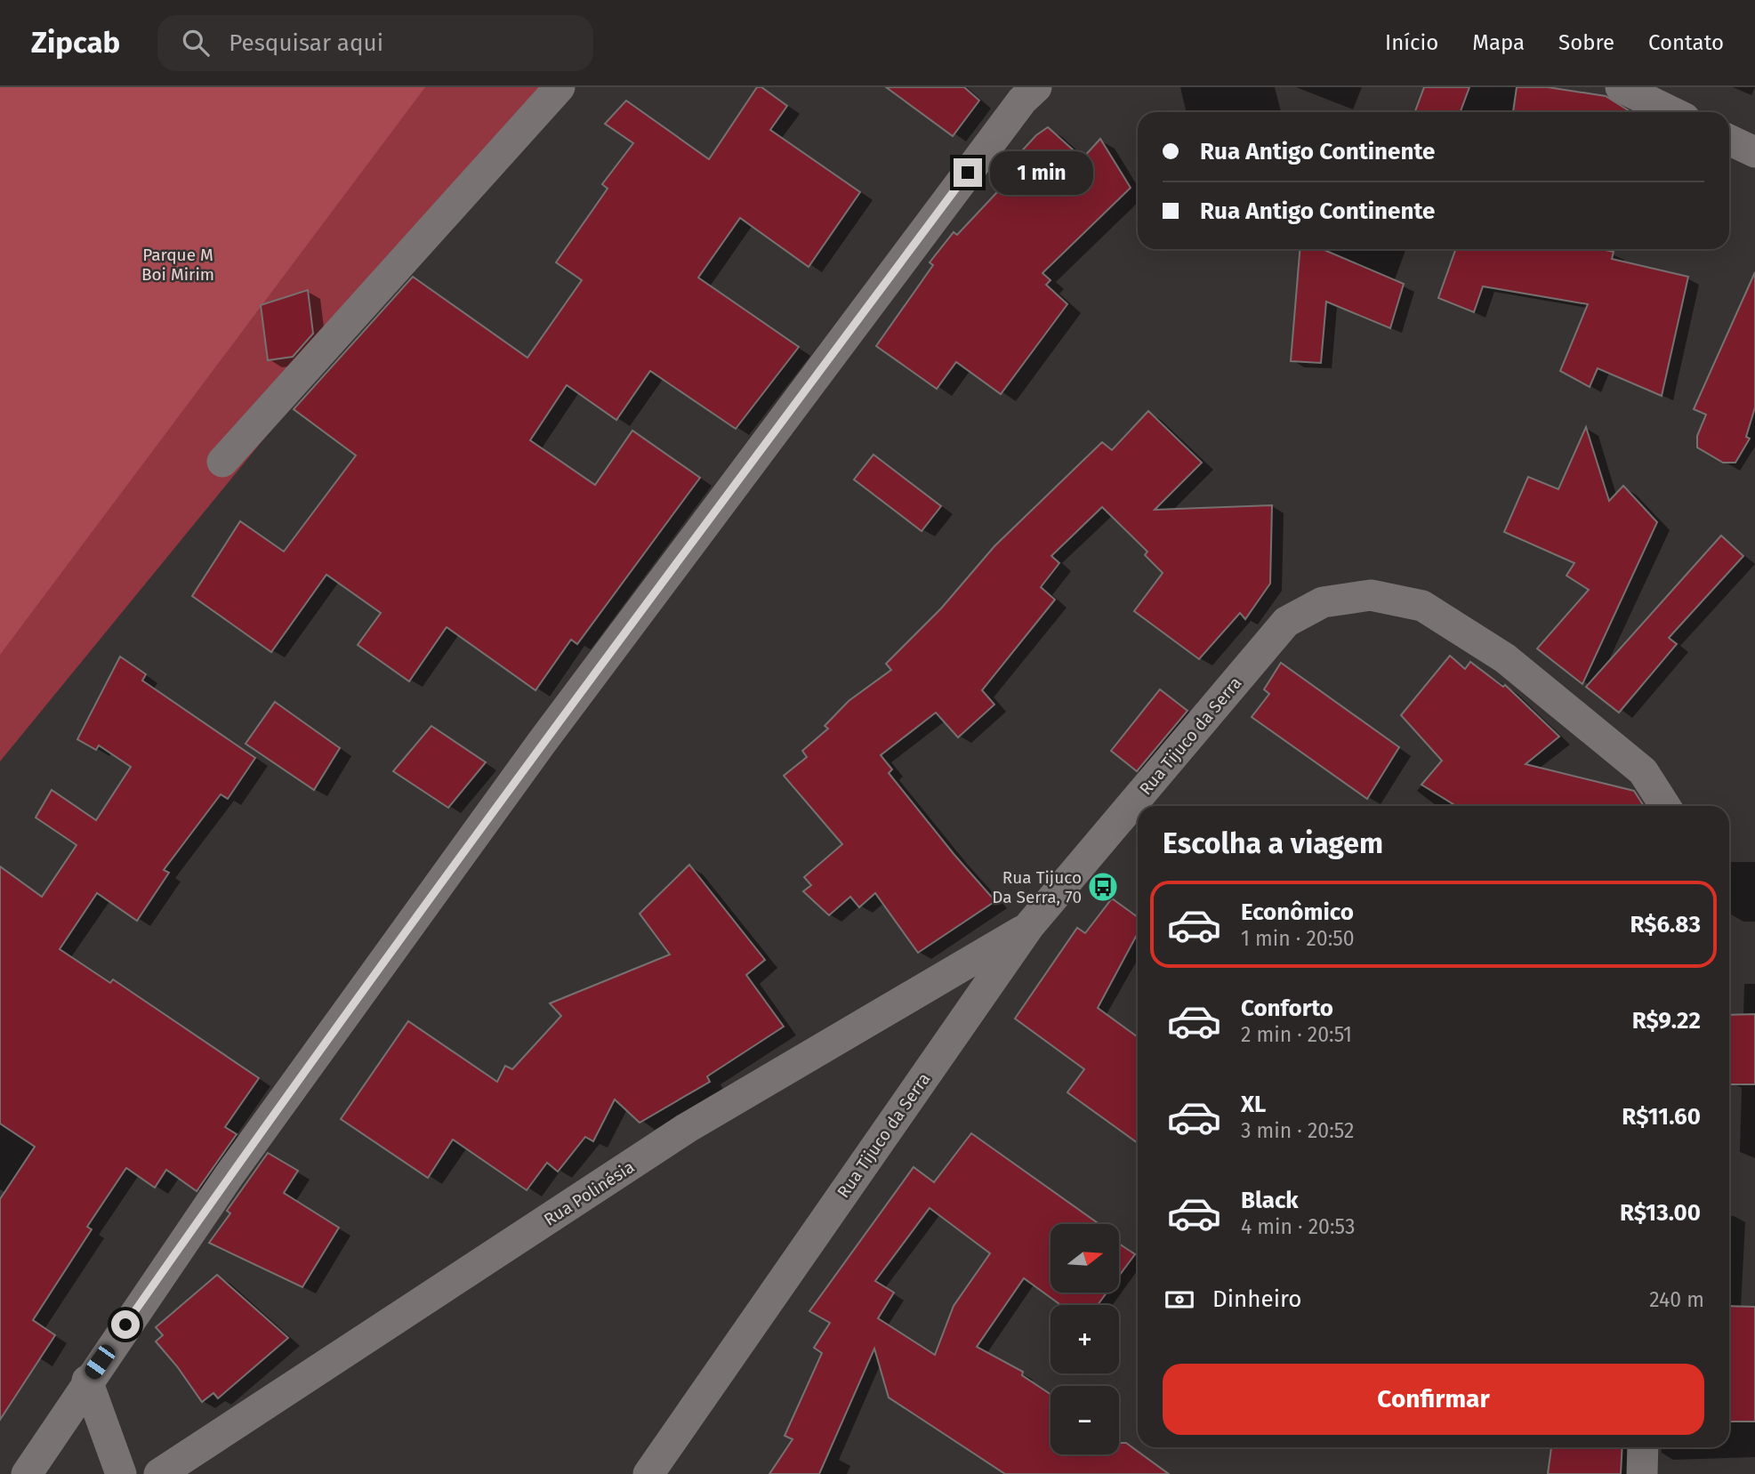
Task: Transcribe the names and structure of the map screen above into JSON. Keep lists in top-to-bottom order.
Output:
{
  "streets": {
    "street": ["Rua Tijuco da Serra", "Rua Polinésia"]
  },
  "crossings": [
    ["Rua Tijuco da Serra", "Rua Polinésia"]
  ],
  "parks": ["Parque M Boi Mirim"],
  "places": {
    "bus stop": ["Rua Tijuco Da Serra, 70"]
  },
  "north": "right",
  "page": {
    "header": "Zipcab",
    "search": "Pesquisar aqui",
    "nav": [
      "Início",
      "Mapa",
      "Sobre",
      "Contato"
    ],
    "banner": ["Rua Antigo Continente", "Rua Antigo Continente"],
    "bubble": "1 min",
    "heading": "Escolha a viagem",
    "list": [
      {
        "name": "Econômico",
        "note": "1 min · 20:50",
        "value": "R$6.83"
      },
      {
        "name": "Conforto",
        "note": "2 min · 20:51",
        "value": "R$9.22"
      },
      {
        "name": "XL",
        "note": "3 min · 20:52",
        "value": "R$11.60"
      },
      {
        "name": "Black",
        "note": "4 min · 20:53",
        "value": "R$13.00"
      }
    ],
    "map_buttons": ["+", "−"],
    "pay": ["Dinheiro", "240 m"],
    "buttons": "Confirmar"
  }
}
